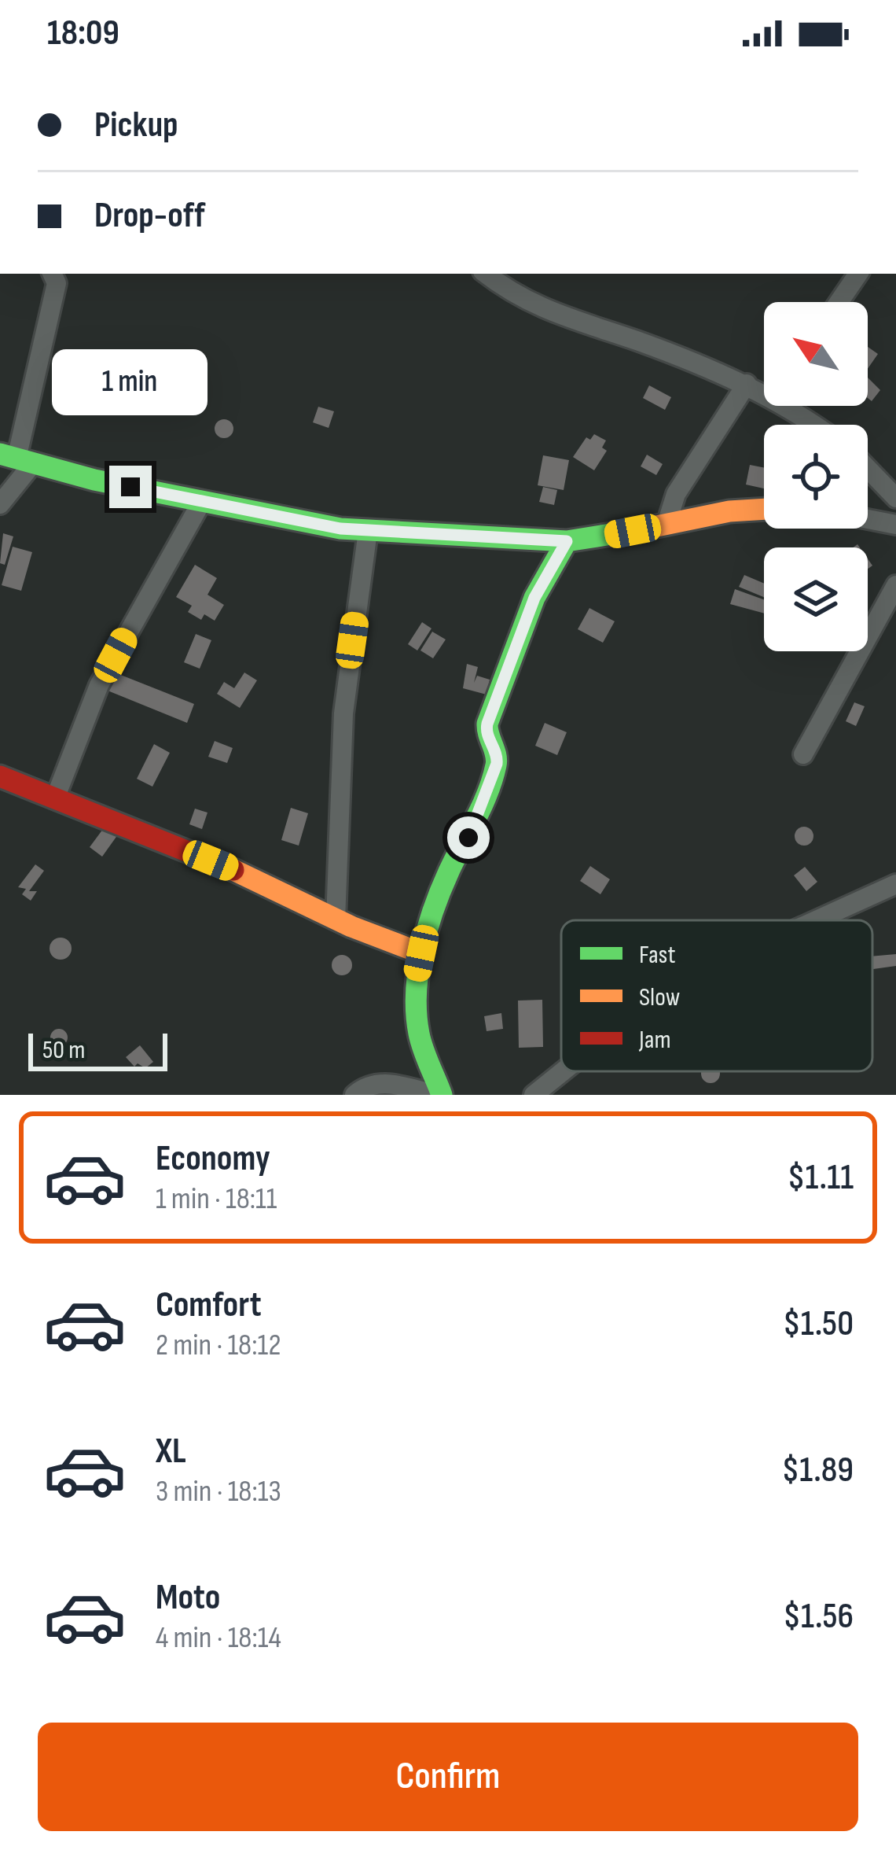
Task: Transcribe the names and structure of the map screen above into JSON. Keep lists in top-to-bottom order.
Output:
{
  "legend": ["Fast", "Slow", "Jam"],
  "scale_bar": "50 m",
  "north": "top left",
  "page": {
    "status": "18:09",
    "banner": ["Pickup", "Drop-off"],
    "bubble": "1 min",
    "scale": "50 m",
    "list": [
      {
        "name": "Economy",
        "note": "1 min · 18:11",
        "value": "$1.11"
      },
      {
        "name": "Comfort",
        "note": "2 min · 18:12",
        "value": "$1.50"
      },
      {
        "name": "XL",
        "note": "3 min · 18:13",
        "value": "$1.89"
      },
      {
        "name": "Moto",
        "note": "4 min · 18:14",
        "value": "$1.56"
      }
    ],
    "buttons": "Confirm"
  }
}
